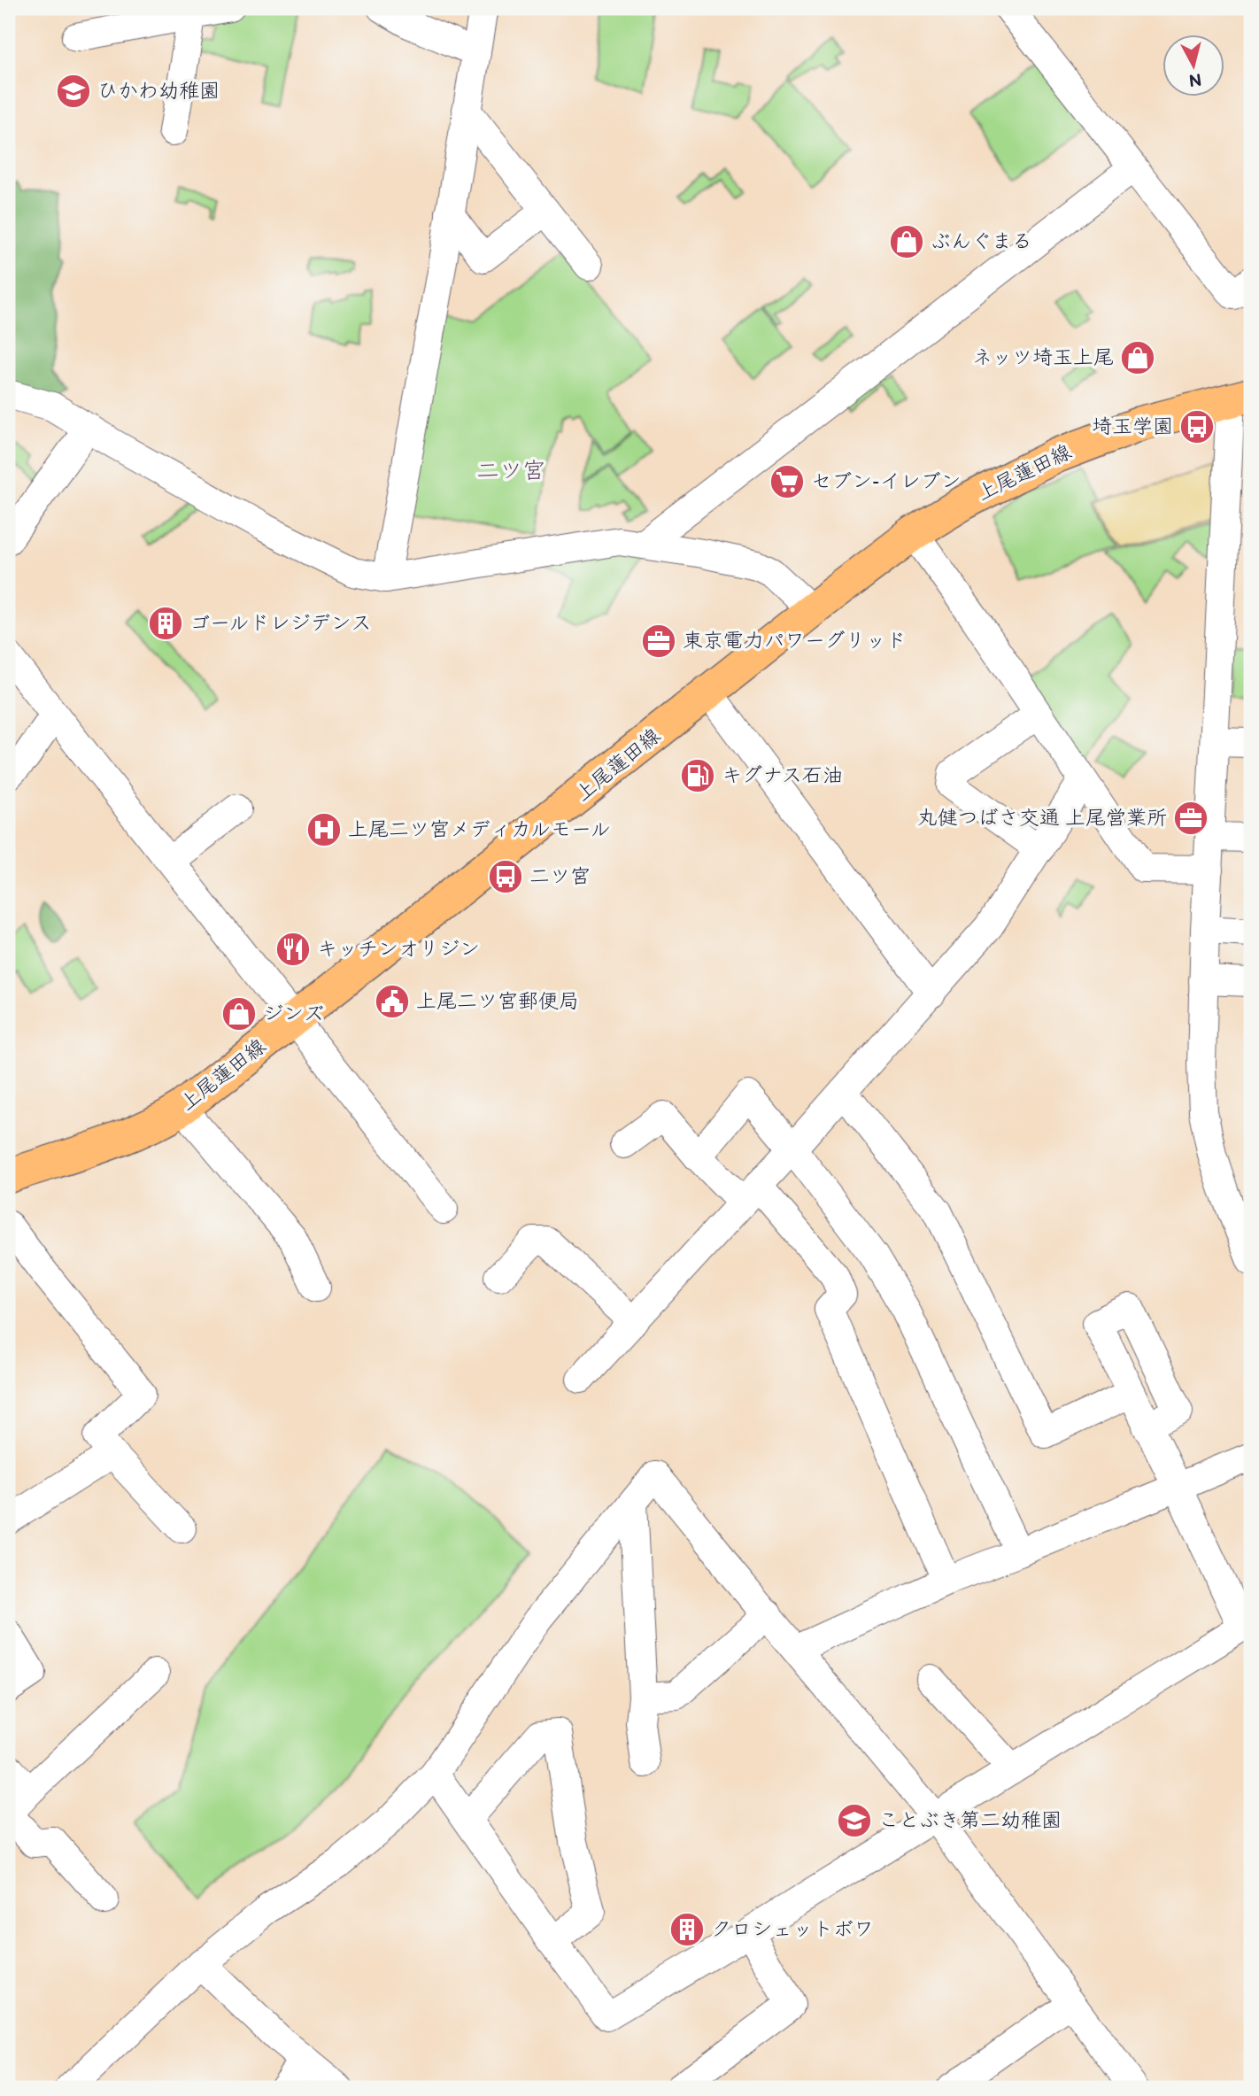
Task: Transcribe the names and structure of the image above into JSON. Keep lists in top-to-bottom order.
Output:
{
  "streets": {
    "main road": ["上尾蓮田線"]
  },
  "districts": ["二ツ宮"],
  "places": {
    "school or university": ["ひかわ幼稚園", "ことぶき第二幼稚園"],
    "shop": ["ぶんぐまる", "ネッツ埼玉上尾", "ジンズ"],
    "bus stop": ["埼玉学園", "二ツ宮"],
    "supermarket": ["セブン-イレブン"],
    "building": ["ゴールドレジデンス", "クロシェットボワ"],
    "office": ["東京電力パワーグリッド", "丸健つばさ交通 上尾営業所"],
    "fuel station": ["キグナス石油"],
    "hospital": ["上尾二ツ宮メディカルモール"],
    "restaurant": ["キッチンオリジン"],
    "public building": ["上尾二ツ宮郵便局"]
  },
  "north": "bottom"
}
